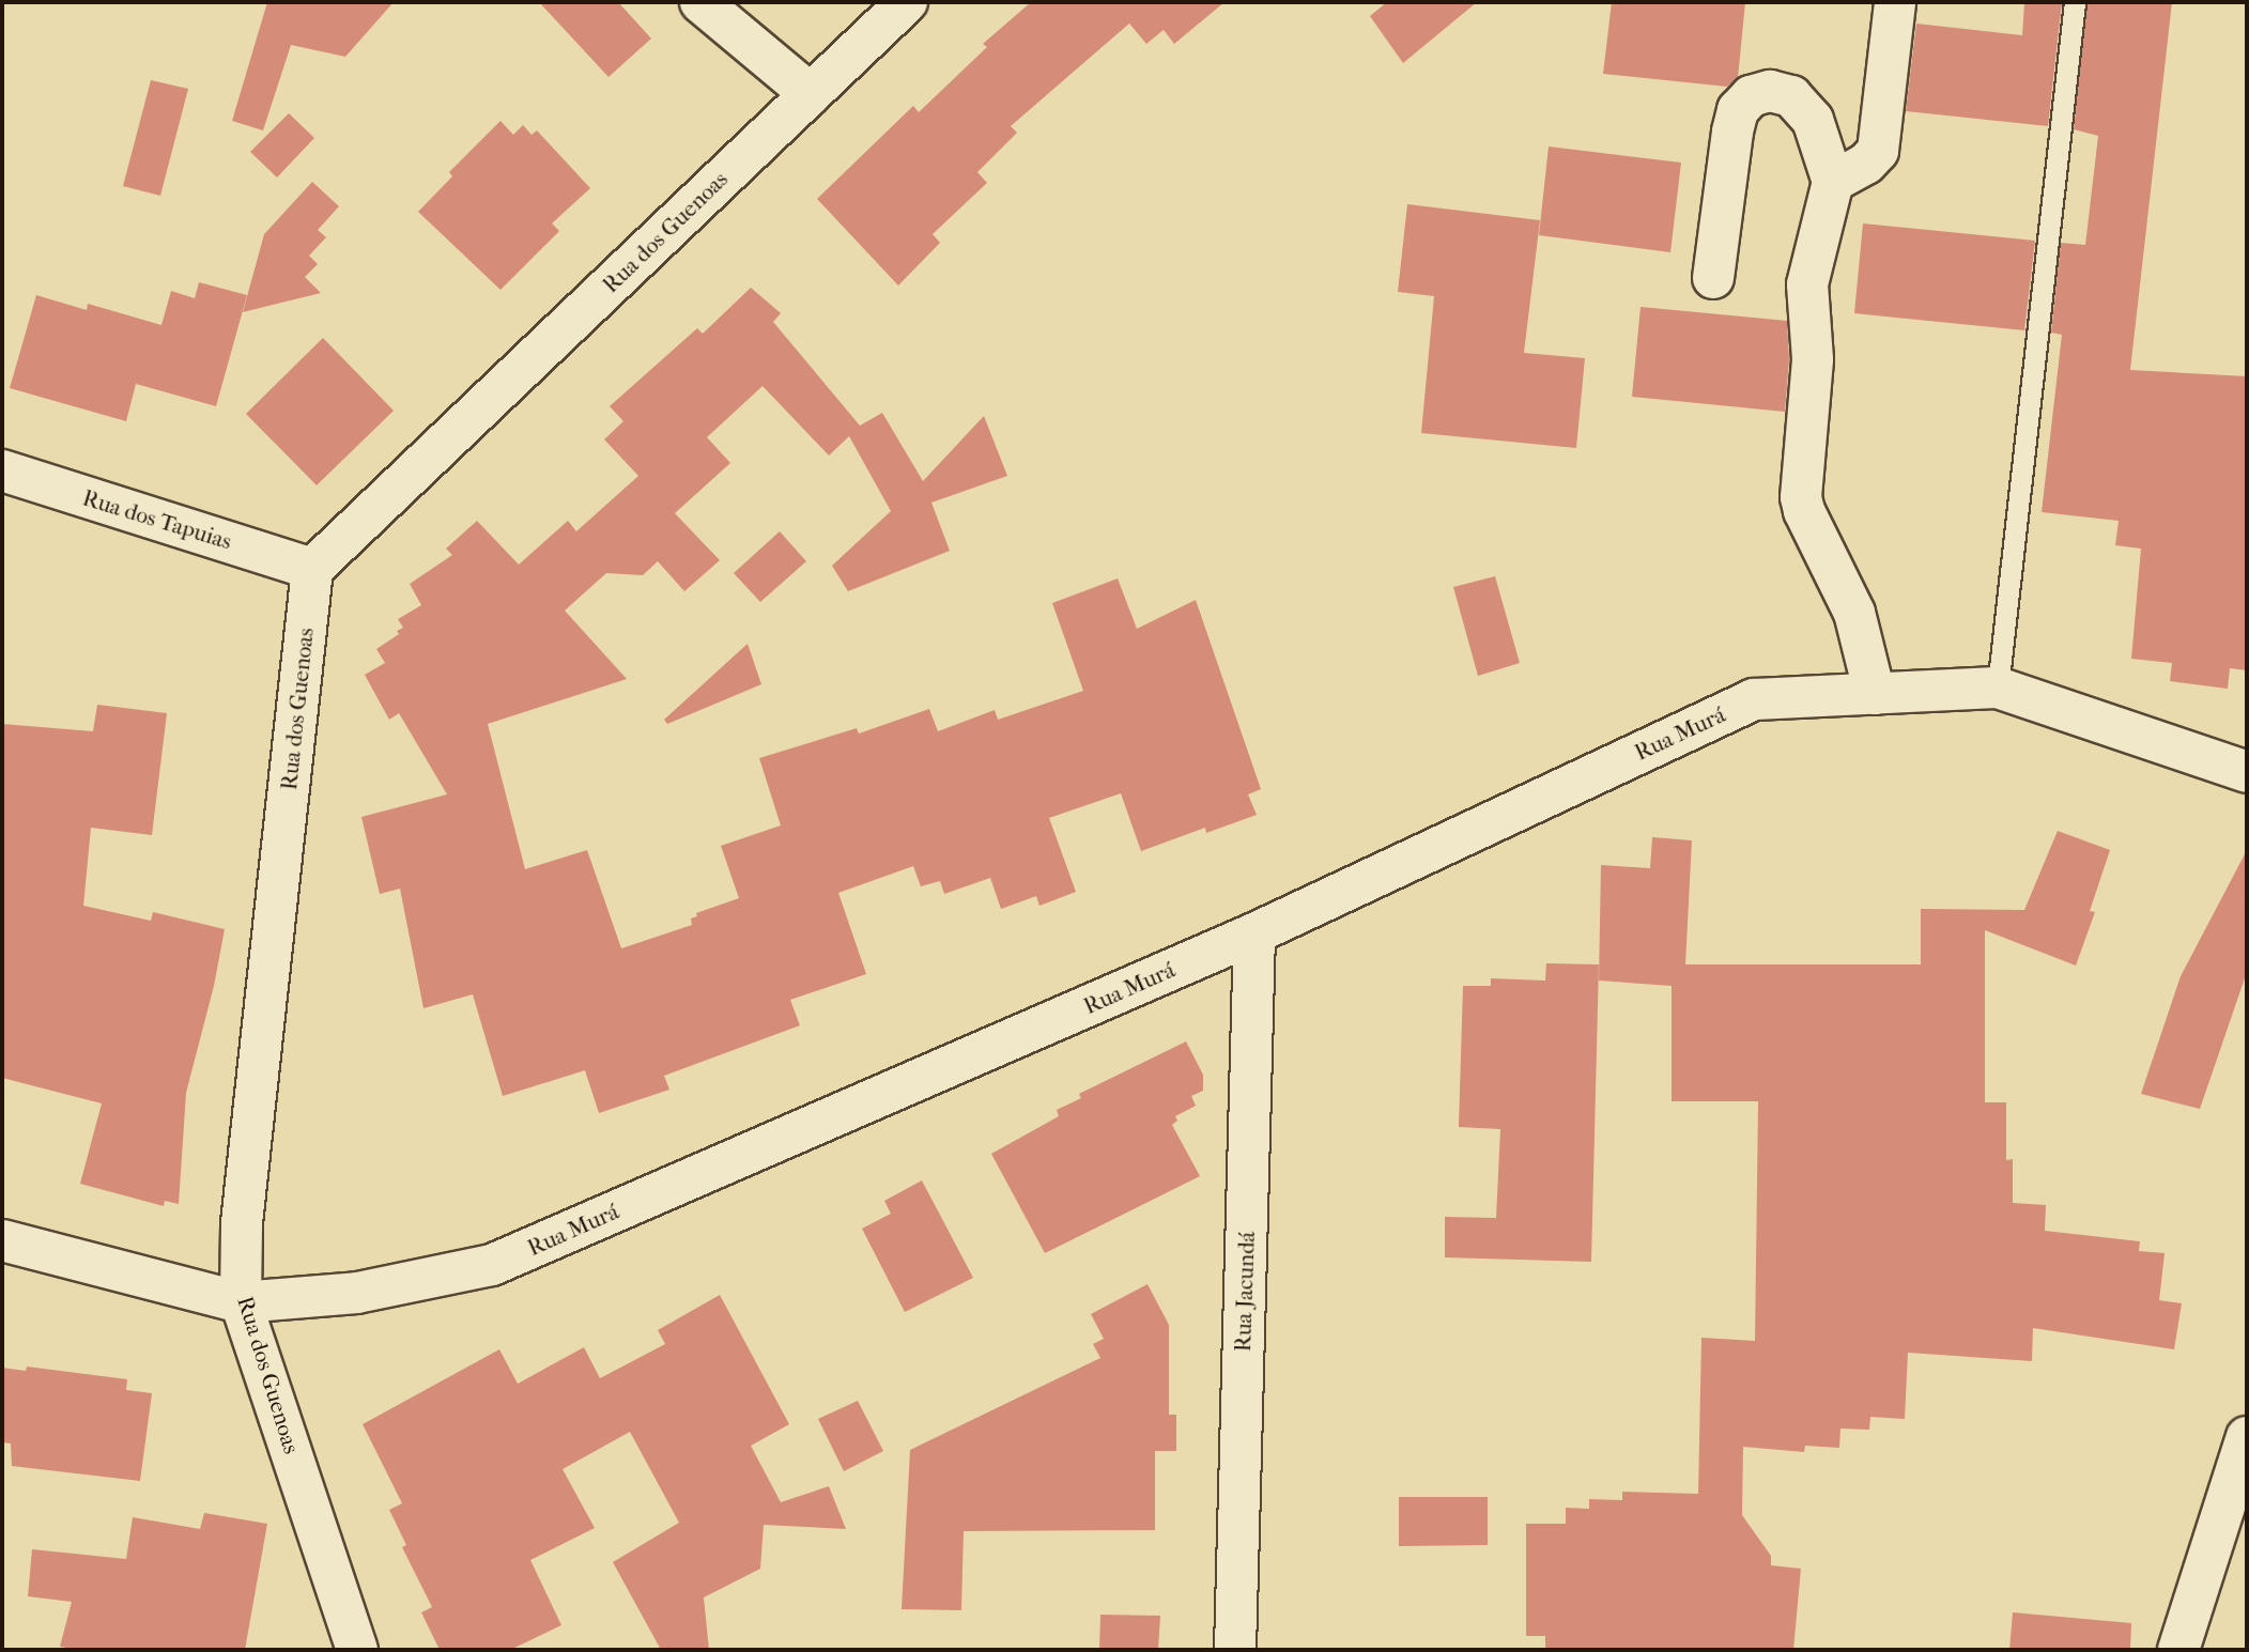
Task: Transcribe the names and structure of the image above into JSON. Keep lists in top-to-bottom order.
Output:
{
  "streets": {
    "street": [
      "Rua dos Guenoas",
      "Rua dos Tapuias",
      "Rua Murá",
      "Rua Jacundá"
    ]
  },
  "crossings": [
    ["Rua dos Guenoas", "Rua dos Tapuias"],
    ["Rua dos Guenoas", "Rua Murá"],
    ["Rua Murá", "Rua Jacundá"]
  ]
}
